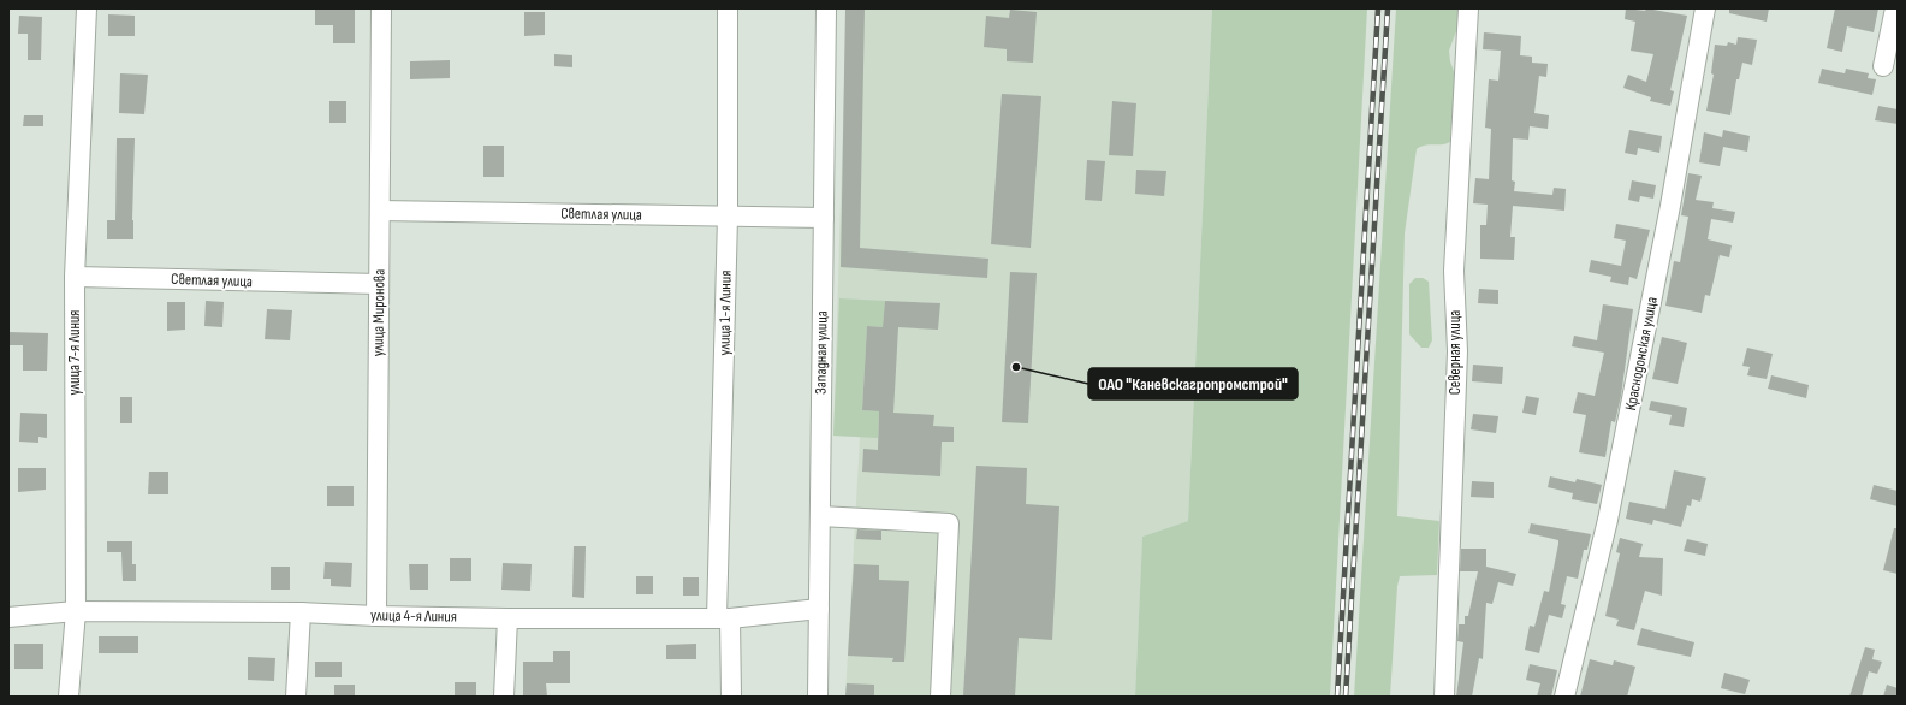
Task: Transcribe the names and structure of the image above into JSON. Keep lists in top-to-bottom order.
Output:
{
  "streets": {
    "street": [
      "Светлая улица",
      "улица Миронова",
      "улица 1-я Линия",
      "улица 7-я Линия",
      "Западная улица",
      "Северная улица",
      "Краснодонская улица",
      "улица 4-я Линия"
    ]
  },
  "crossings": [
    ["Светлая улица", "улица Миронова"],
    ["Светлая улица", "улица 1-я Линия"],
    ["Светлая улица", "улица 7-я Линия"],
    ["Светлая улица", "Западная улица"],
    ["улица Миронова", "улица 4-я Линия"],
    ["улица 1-я Линия", "улица 4-я Линия"],
    ["улица 7-я Линия", "улица 4-я Линия"],
    ["Западная улица", "улица 4-я Линия"]
  ],
  "places": ["ОАО \"Каневскагропромстрой\""]
}
